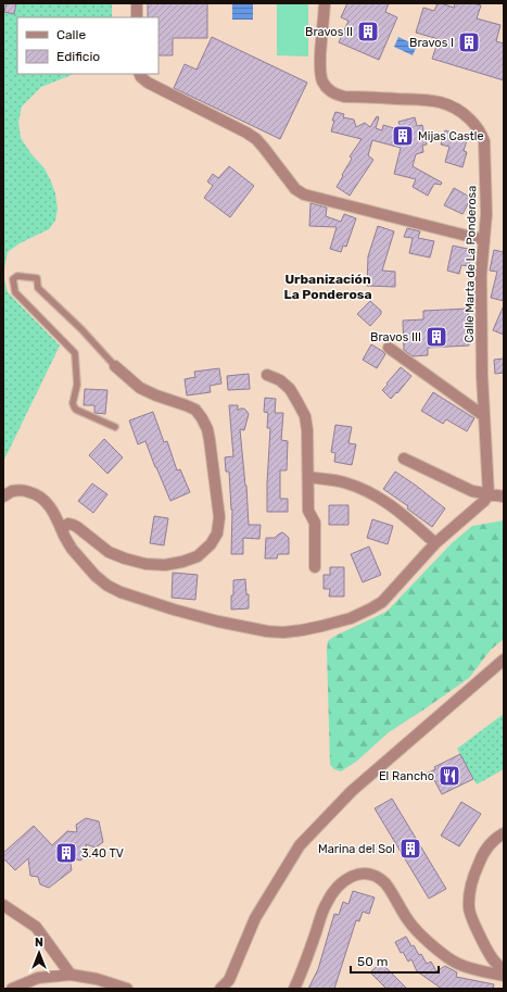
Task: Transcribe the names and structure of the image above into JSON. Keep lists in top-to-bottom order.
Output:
{
  "streets": {
    "street": ["Calle Marta de La Ponderosa"]
  },
  "districts": ["Urbanización La Ponderosa"],
  "places": {
    "building": [
      "Bravos II",
      "Bravos I",
      "Mijas Castle",
      "Bravos III",
      "Marina del Sol",
      "3.40 TV"
    ],
    "restaurant": ["El Rancho"]
  },
  "legend": ["Calle", "Edificio"],
  "scale_bar": "50 m",
  "north": "top"
}
